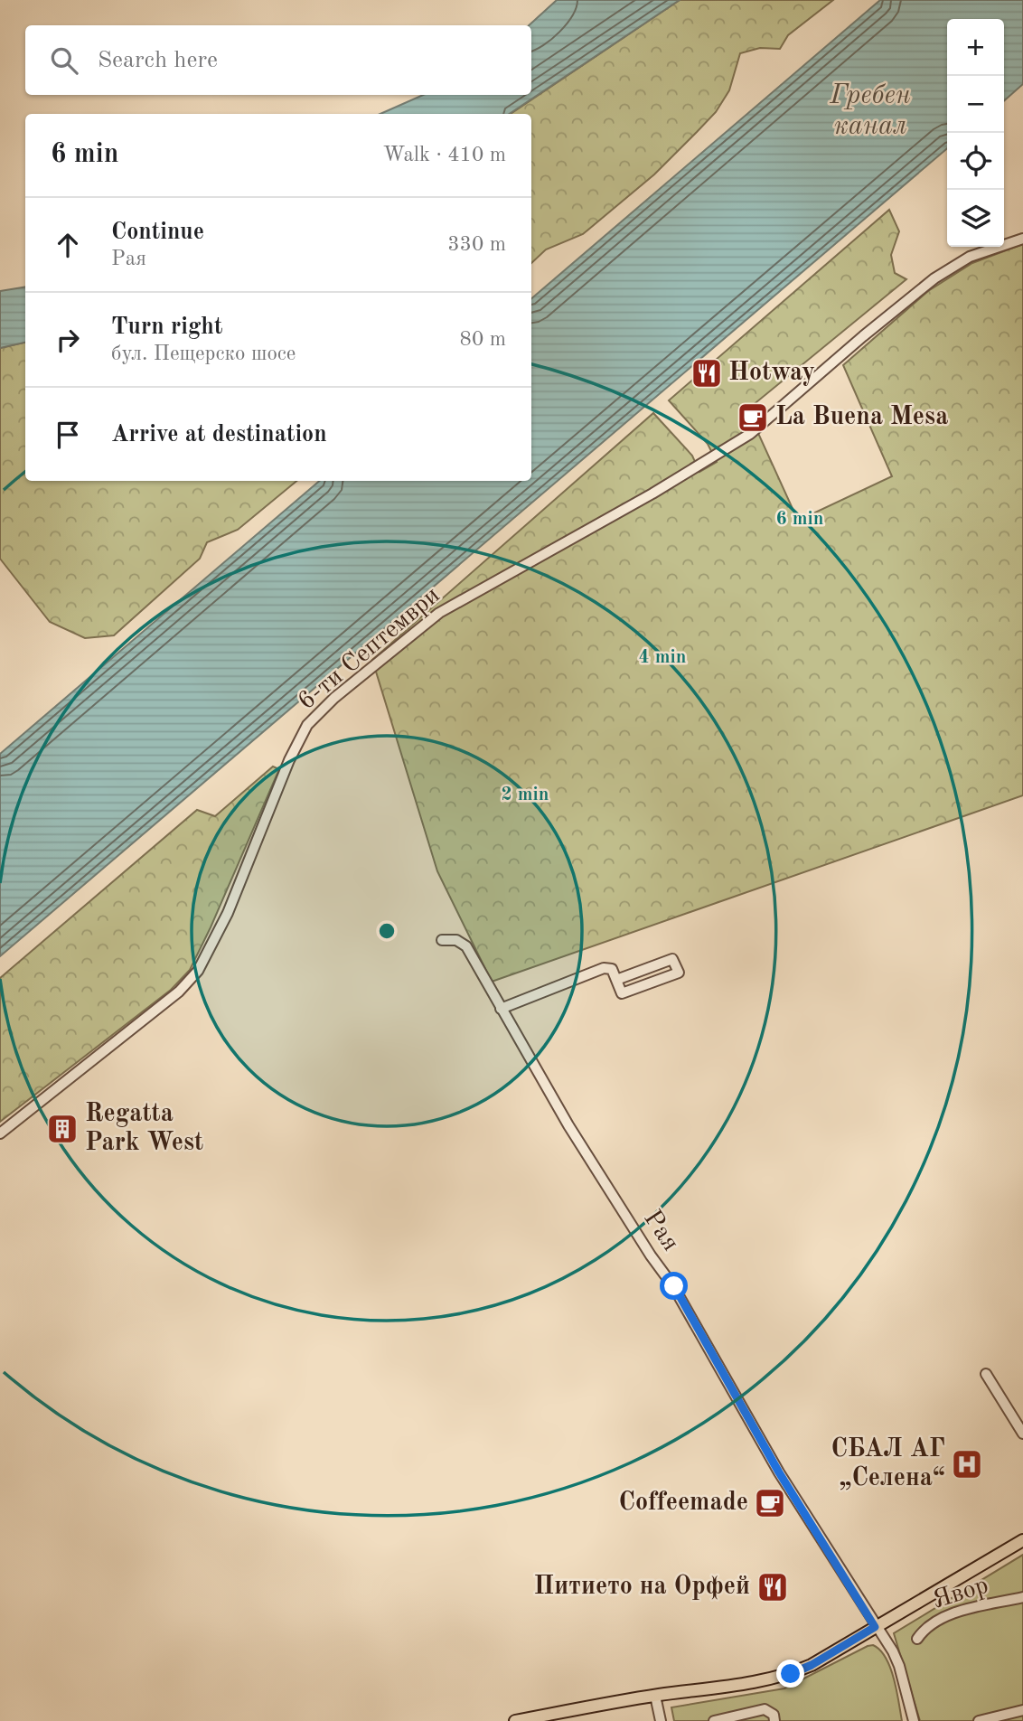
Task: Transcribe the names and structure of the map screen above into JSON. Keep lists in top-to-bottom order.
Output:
{
  "streets": {
    "street": ["6-ти Септември", "Рая", "Явор"]
  },
  "water": ["Гребен канал"],
  "places": {
    "restaurant": ["Hotway", "Питието на Орфей"],
    "cafe": ["La Buena Mesa", "Coffeemade"],
    "building": ["Regatta Park West"],
    "hospital": ["СБАЛ АГ „Селена“"]
  },
  "page": {
    "map_buttons": ["+", "−"],
    "search": "Search here",
    "heading": ["6 min", "Walk · 410 m"],
    "list": [
      ["Continue", "Рая", "330 m"],
      ["Turn right", "бул. Пещерско шосе", "80 m"],
      "Arrive at destination"
    ]
  },
  "rings": ["6 min", "4 min", "2 min"]
}
